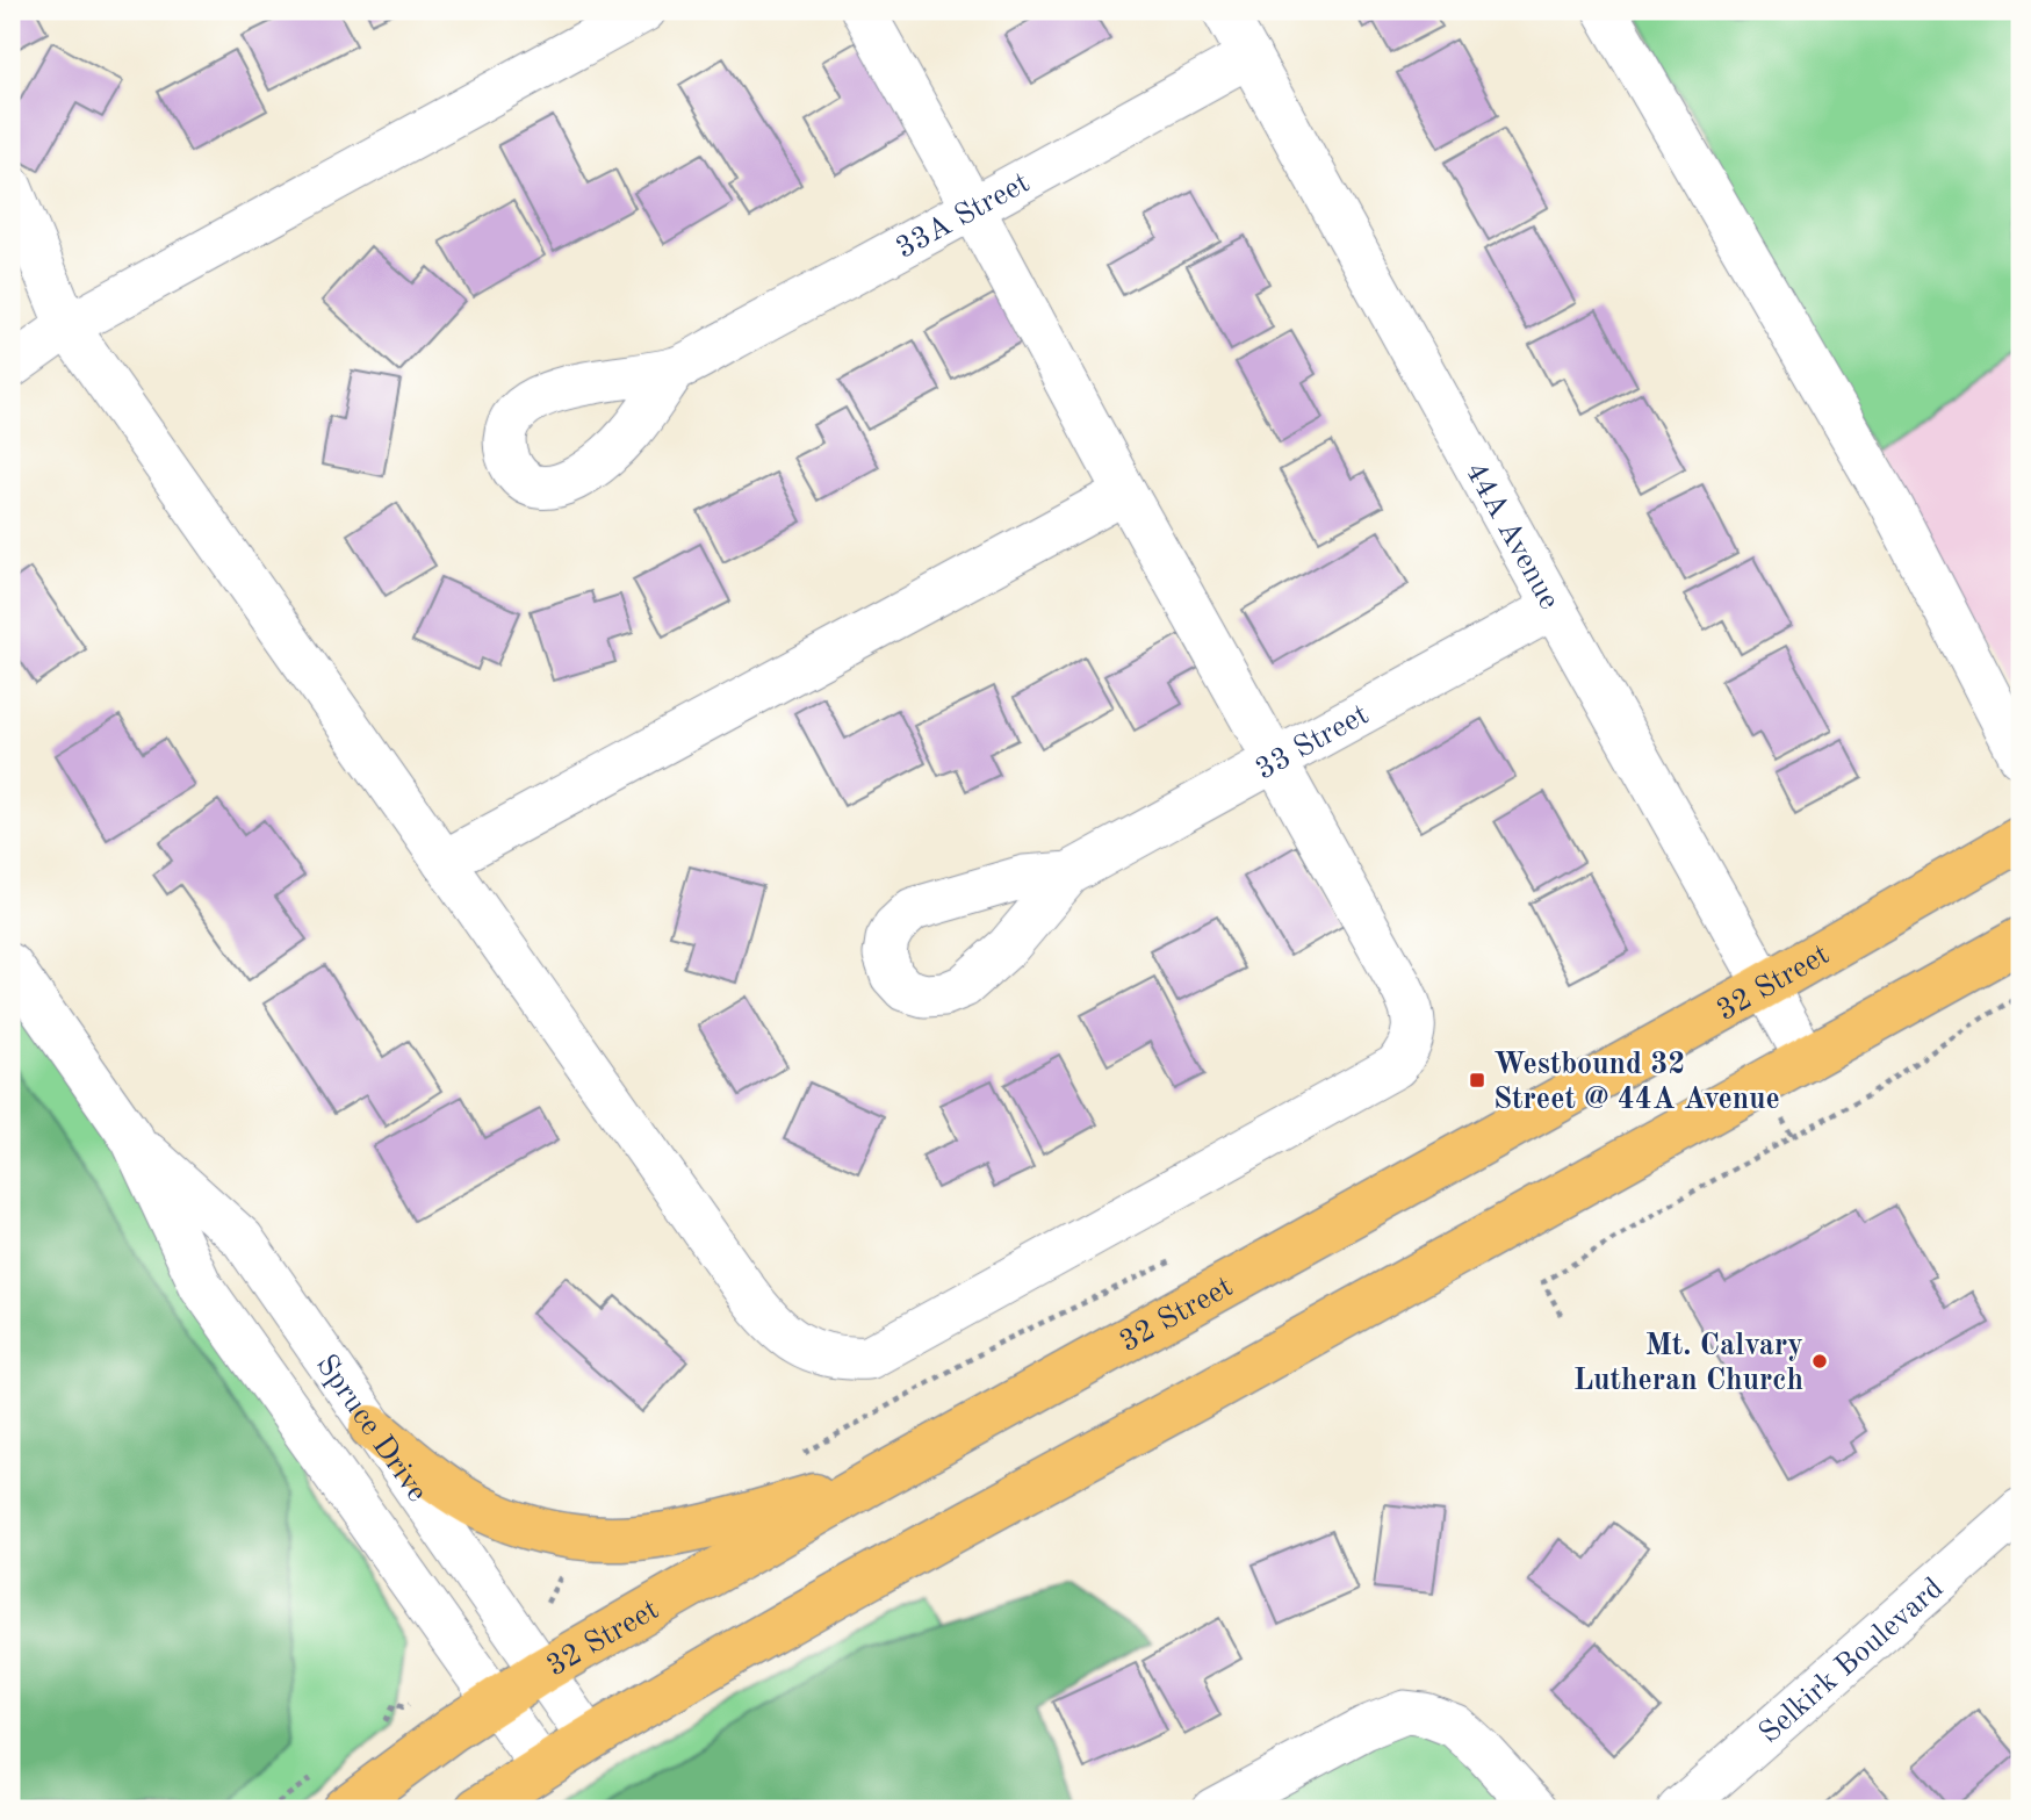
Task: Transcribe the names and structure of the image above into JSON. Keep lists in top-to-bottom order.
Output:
{
  "streets": {
    "main road": ["32 Street"],
    "street": [
      "33A Street",
      "44A Avenue",
      "33 Street",
      "Spruce Drive",
      "Selkirk Boulevard"
    ]
  },
  "crossings": [
    ["33A Street", "44A Avenue"],
    ["44A Avenue", "33 Street"],
    ["44A Avenue", "32 Street"],
    ["32 Street", "Spruce Drive"]
  ],
  "places": {
    "transit": ["Westbound 32 Street @ 44A Avenue"],
    "other": ["Mt. Calvary Lutheran Church"]
  }
}
